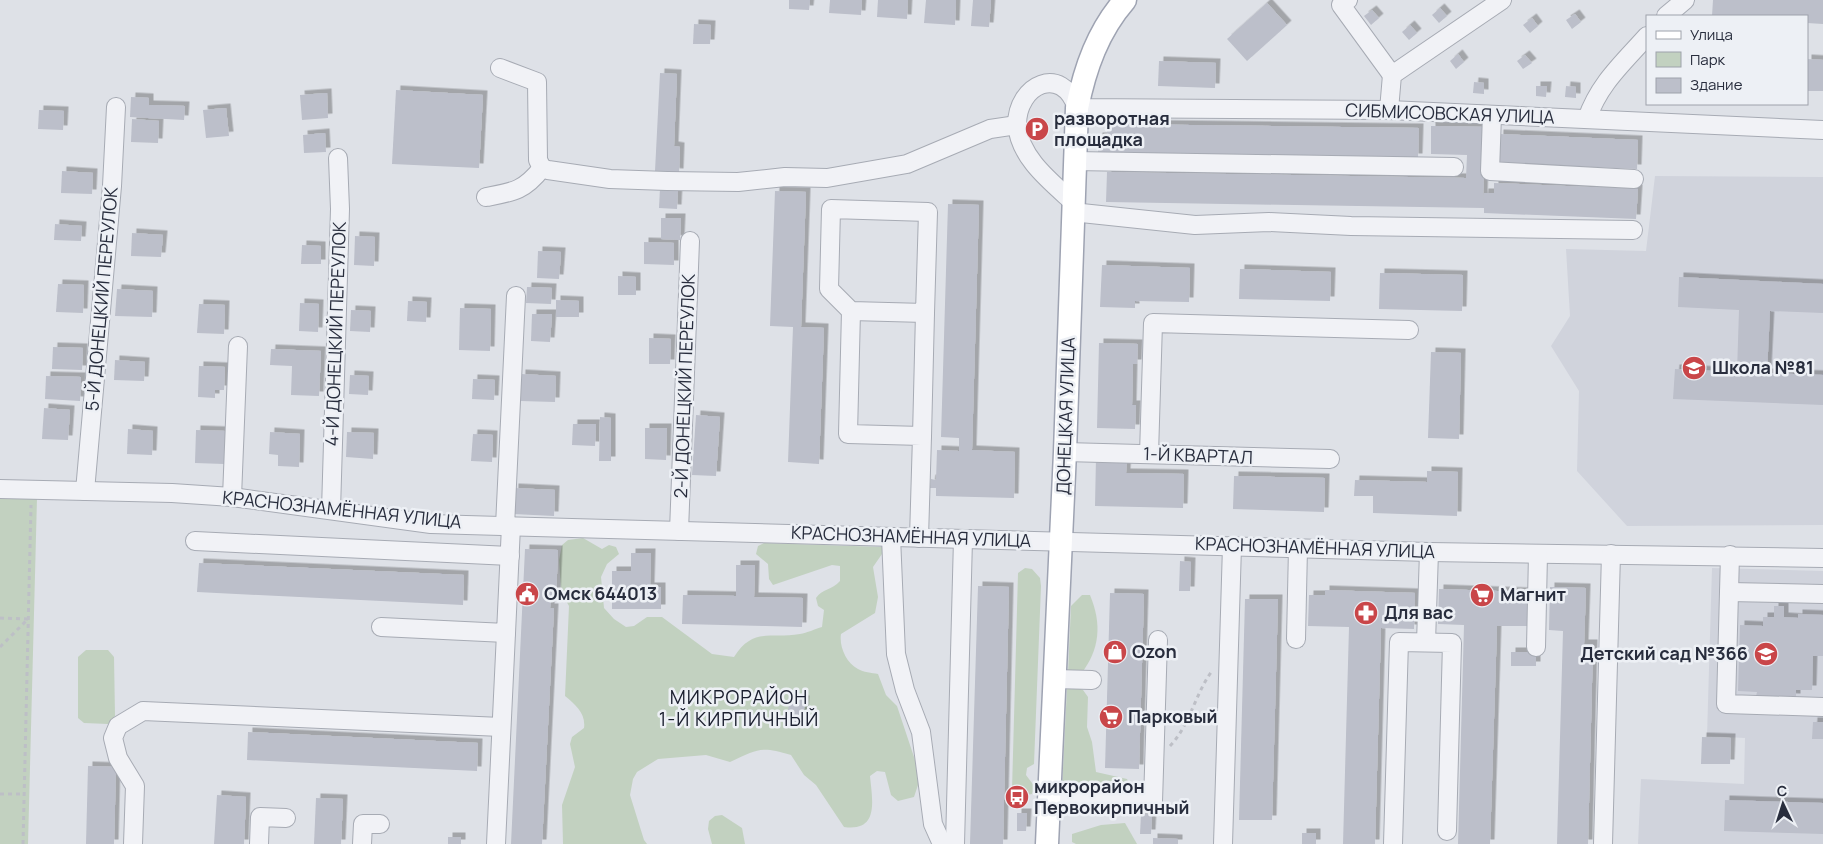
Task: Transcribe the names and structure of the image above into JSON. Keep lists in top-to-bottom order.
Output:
{
  "streets": {
    "main road": ["ДОНЕЦКАЯ УЛИЦА"],
    "street": [
      "СИБМИСОВСКАЯ УЛИЦА",
      "5-Й ДОНЕЦКИЙ ПЕРЕУЛОК",
      "4-Й ДОНЕЦКИЙ ПЕРЕУЛОК",
      "2-Й ДОНЕЦКИЙ ПЕРЕУЛОК",
      "1-Й КВАРТАЛ",
      "КРАСНОЗНАМЁННАЯ УЛИЦА"
    ]
  },
  "crossings": [
    ["СИБМИСОВСКАЯ УЛИЦА", "ДОНЕЦКАЯ УЛИЦА"],
    ["5-Й ДОНЕЦКИЙ ПЕРЕУЛОК", "КРАСНОЗНАМЁННАЯ УЛИЦА"],
    ["4-Й ДОНЕЦКИЙ ПЕРЕУЛОК", "КРАСНОЗНАМЁННАЯ УЛИЦА"],
    ["2-Й ДОНЕЦКИЙ ПЕРЕУЛОК", "КРАСНОЗНАМЁННАЯ УЛИЦА"],
    ["ДОНЕЦКАЯ УЛИЦА", "1-Й КВАРТАЛ"],
    ["ДОНЕЦКАЯ УЛИЦА", "КРАСНОЗНАМЁННАЯ УЛИЦА"]
  ],
  "districts": ["МИКРОРАЙОН 1-Й КИРПИЧНЫЙ"],
  "places": {
    "parking": ["разворотная площадка"],
    "school or university": ["Школа №81", "Детский сад №366"],
    "public building": ["Омск 644013"],
    "supermarket": ["Магнит", "Парковый"],
    "pharmacy": ["Для вас"],
    "shop": ["Ozon"],
    "bus stop": ["микрорайон Первокирпичный"]
  },
  "legend": ["Улица", "Парк", "Здание"],
  "north": "top"
}
